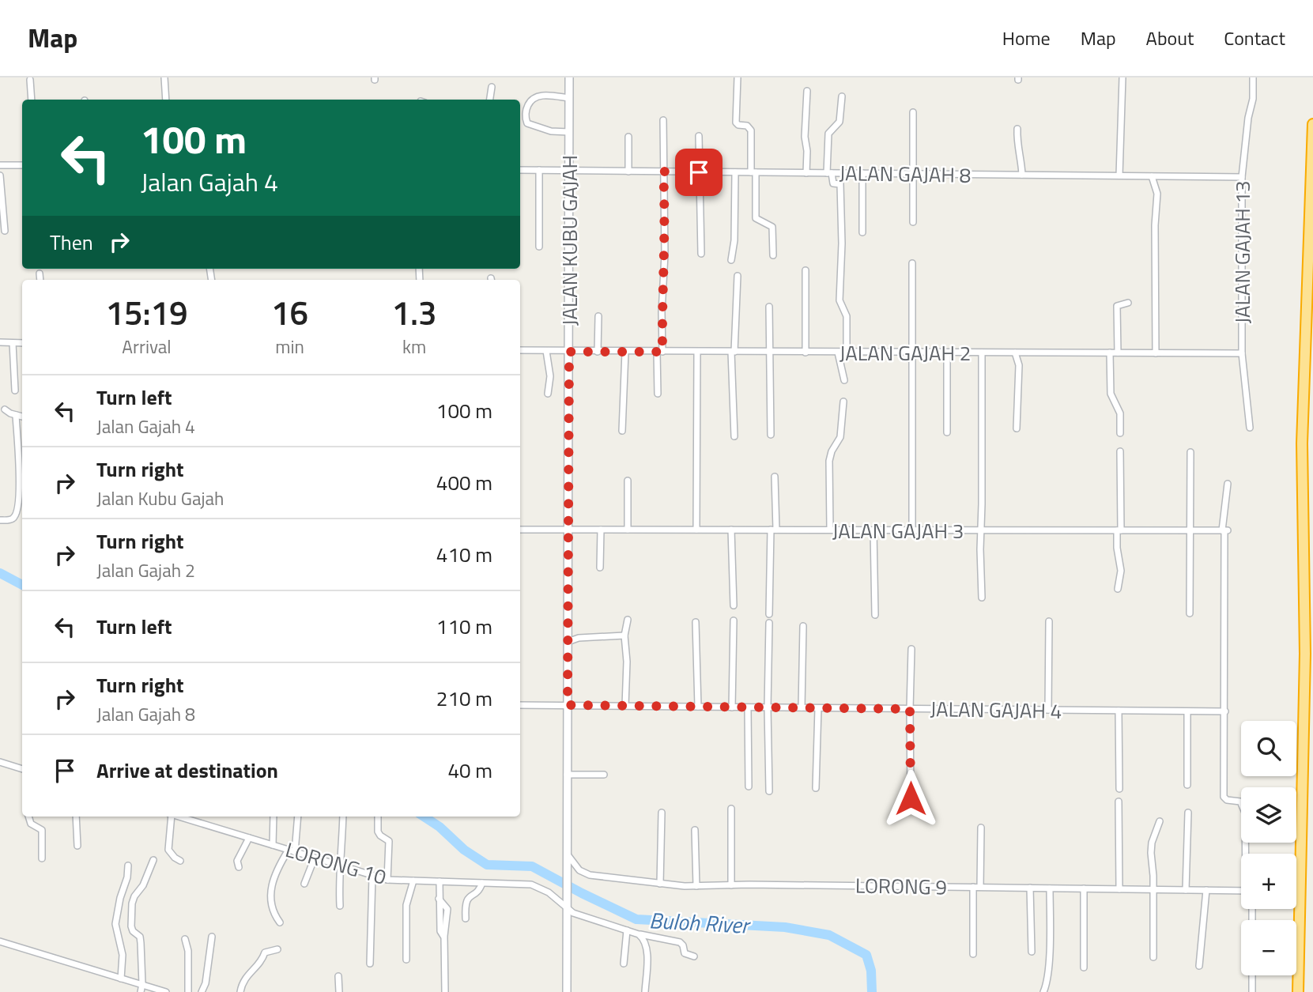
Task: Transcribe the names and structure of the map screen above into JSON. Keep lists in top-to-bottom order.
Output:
{
  "streets": {
    "street": [
      "JALAN GAJAH 8",
      "JALAN KUBU GAJAH",
      "JALAN GAJAH 13",
      "JALAN GAJAH 2",
      "JALAN GAJAH 3",
      "JALAN GAJAH 4",
      "LORONG 10",
      "LORONG 9"
    ]
  },
  "crossings": [
    ["JALAN GAJAH 8", "JALAN KUBU GAJAH"],
    ["JALAN GAJAH 8", "JALAN GAJAH 13"],
    ["JALAN KUBU GAJAH", "JALAN GAJAH 2"],
    ["JALAN KUBU GAJAH", "JALAN GAJAH 3"],
    ["JALAN KUBU GAJAH", "JALAN GAJAH 4"],
    ["JALAN KUBU GAJAH", "LORONG 10"],
    ["JALAN KUBU GAJAH", "LORONG 9"],
    ["JALAN GAJAH 13", "JALAN GAJAH 2"]
  ],
  "water": ["Buloh River"],
  "page": {
    "header": "Map",
    "nav": [
      "Home",
      "Map",
      "About",
      "Contact"
    ],
    "turn": ["100 m", "Jalan Gajah 4"],
    "then": "Then",
    "eta": [
      "15:19",
      "Arrival",
      "16",
      "min",
      "1.3",
      "km"
    ],
    "list": [
      {
        "name": "Turn left",
        "note": "Jalan Gajah 4",
        "value": "100 m"
      },
      {
        "name": "Turn right",
        "note": "Jalan Kubu Gajah",
        "value": "400 m"
      },
      {
        "name": "Turn right",
        "note": "Jalan Gajah 2",
        "value": "410 m"
      },
      {
        "name": "Turn left",
        "value": "110 m"
      },
      {
        "name": "Turn right",
        "note": "Jalan Gajah 8",
        "value": "210 m"
      },
      {
        "name": "Arrive at destination",
        "value": "40 m"
      }
    ],
    "map_buttons": ["+", "−"]
  }
}
